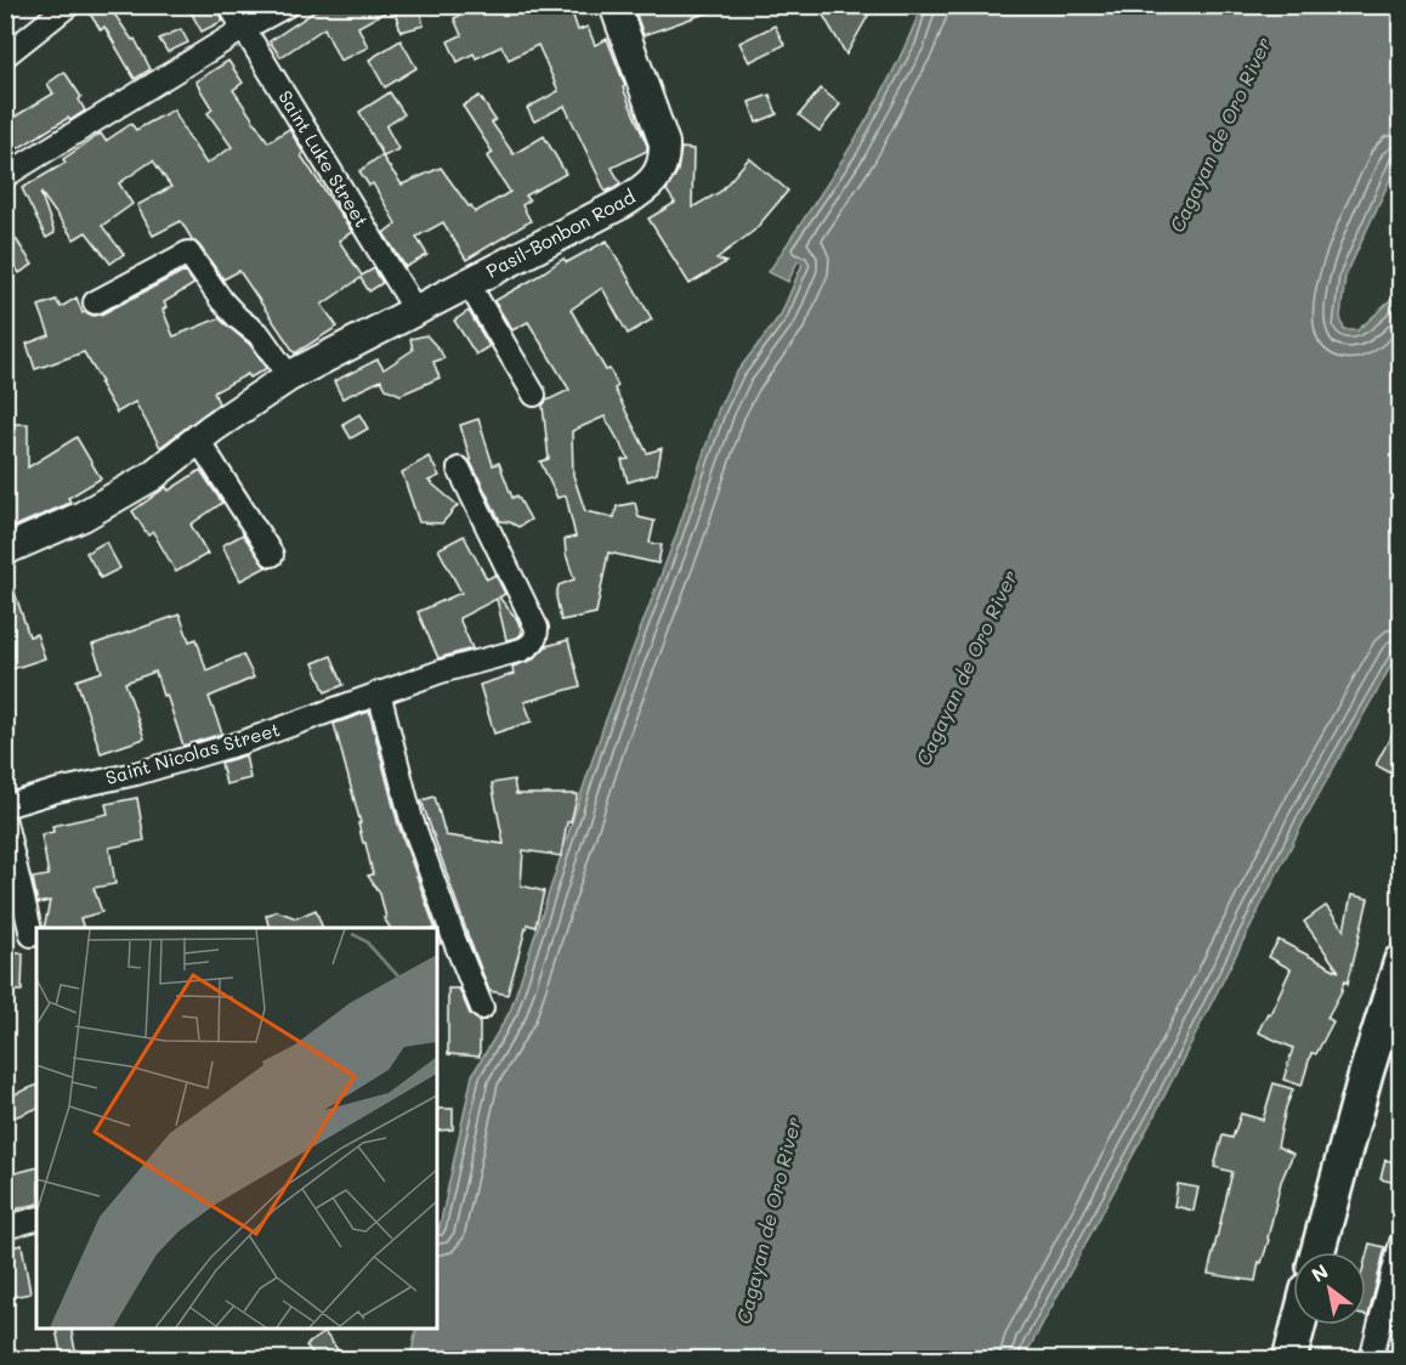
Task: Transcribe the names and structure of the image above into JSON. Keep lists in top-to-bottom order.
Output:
{
  "streets": {
    "street": ["Saint Luke Street", "Pasil-Bonbon Road", "Saint Nicolas Street"]
  },
  "crossings": [
    ["Saint Luke Street", "Pasil-Bonbon Road"]
  ],
  "water": ["Cagayan de Oro River"],
  "north": "top left"
}
